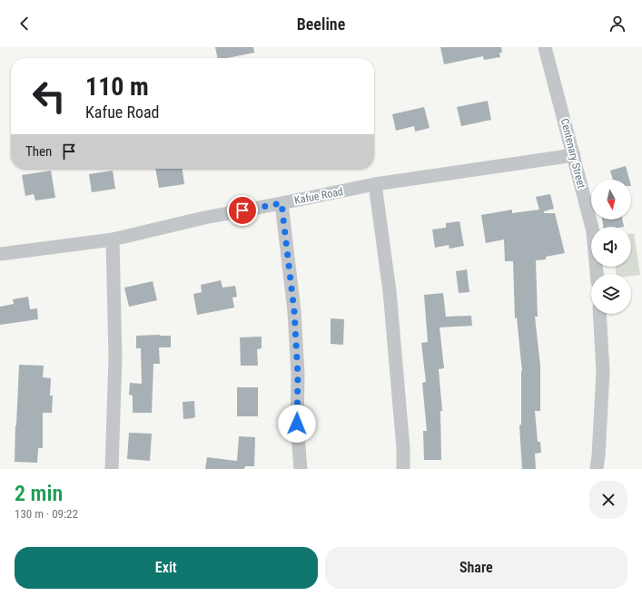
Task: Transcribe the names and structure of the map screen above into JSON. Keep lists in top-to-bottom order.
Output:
{
  "streets": {
    "street": ["Centenary Street", "Kafue Road"]
  },
  "crossings": [
    ["Centenary Street", "Kafue Road"]
  ],
  "north": "bottom",
  "page": {
    "header": "Beeline",
    "turn": ["110 m", "Kafue Road"],
    "then": "Then",
    "heading": ["2 min", "130 m · 09:22"],
    "buttons": ["Exit", "Share"]
  }
}
